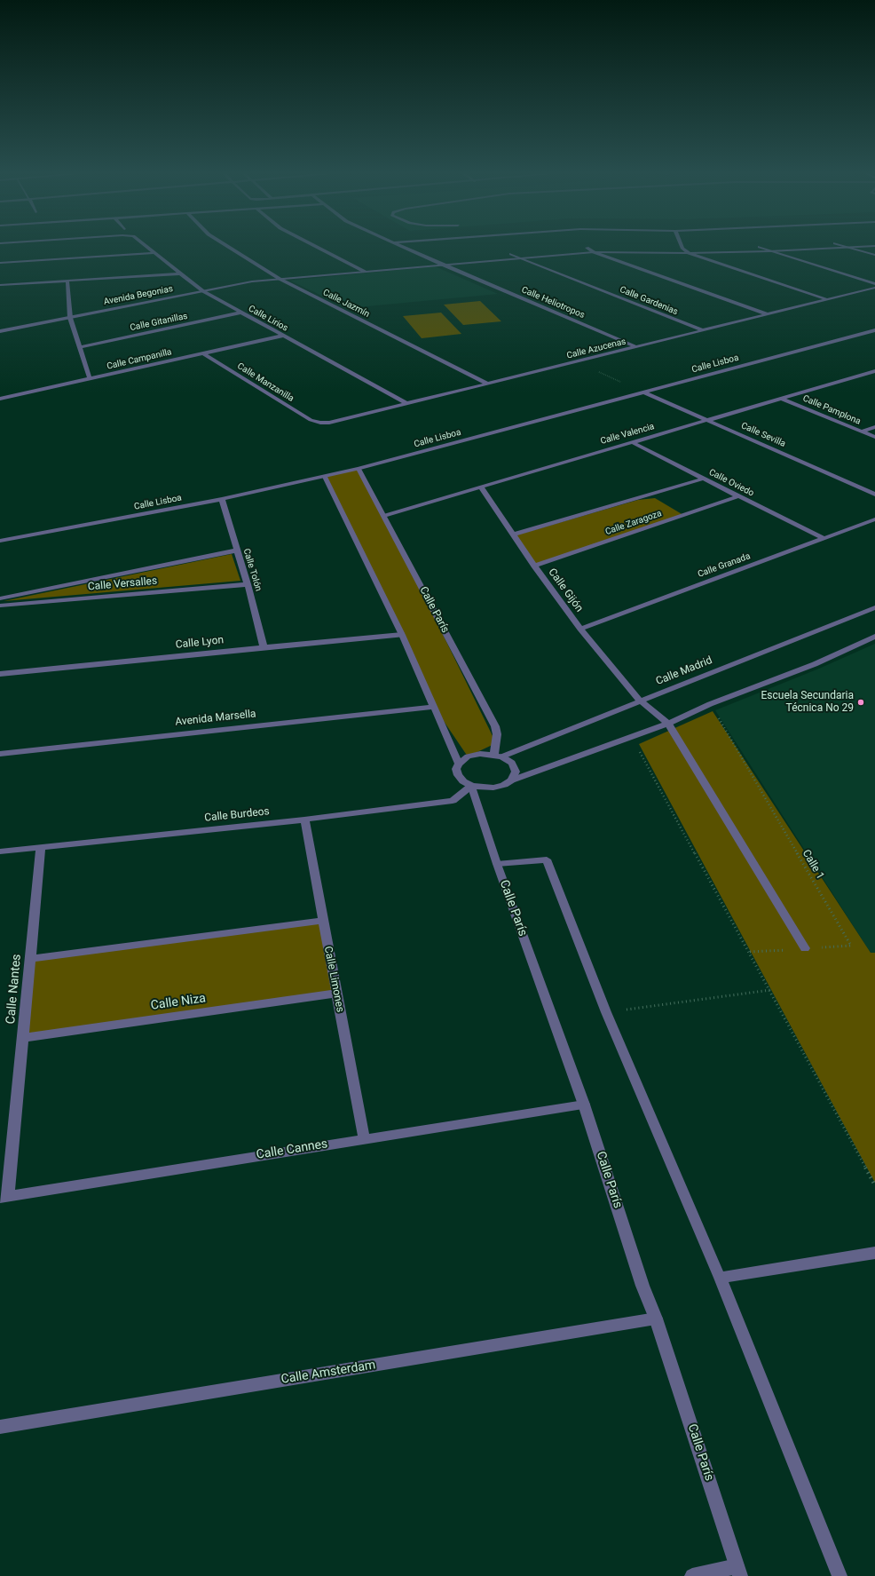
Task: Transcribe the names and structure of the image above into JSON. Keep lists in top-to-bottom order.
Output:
{
  "streets": {
    "street": [
      "Avenida Begonias",
      "Calle Gardenias",
      "Calle Heliotropos",
      "Calle Jazmín",
      "Calle Lirios",
      "Calle Gitanillas",
      "Calle Azucenas",
      "Calle Campanilla",
      "Calle Lisboa",
      "Calle Manzanilla",
      "Calle Pamplona",
      "Calle Valencia",
      "Calle Sevilla",
      "Calle Oviedo",
      "Calle Zaragoza",
      "Calle Granada",
      "Calle Tolón",
      "Calle Versalles",
      "Calle Gijón",
      "Calle París",
      "Calle Lyon",
      "Calle Madrid",
      "Avenida Marsella",
      "Calle Burdeos",
      "Calle Limones",
      "Calle Nantes",
      "Calle Niza",
      "Calle Cannes",
      "Calle Amsterdam"
    ],
    "path": ["Calle 1"]
  },
  "crossings": [
    ["Avenida Begonias", "Calle Gardenias"],
    ["Avenida Begonias", "Calle Heliotropos"],
    ["Avenida Begonias", "Calle Jazmín"],
    ["Avenida Begonias", "Calle Lirios"],
    ["Calle Gardenias", "Calle Azucenas"],
    ["Calle Heliotropos", "Calle Azucenas"],
    ["Calle Jazmín", "Calle Azucenas"],
    ["Calle Lirios", "Calle Gitanillas"],
    ["Calle Lirios", "Calle Azucenas"],
    ["Calle Lirios", "Calle Campanilla"],
    ["Calle Azucenas", "Calle Manzanilla"],
    ["Calle Campanilla", "Calle Manzanilla"],
    ["Calle Lisboa", "Calle Sevilla"],
    ["Calle Lisboa", "Calle Tolón"],
    ["Calle Lisboa", "Calle París"],
    ["Calle Pamplona", "Calle Valencia"],
    ["Calle Valencia", "Calle Sevilla"],
    ["Calle Valencia", "Calle Oviedo"],
    ["Calle Valencia", "Calle Gijón"],
    ["Calle Valencia", "Calle París"],
    ["Calle Oviedo", "Calle Zaragoza"],
    ["Calle Oviedo", "Calle Granada"],
    ["Calle Zaragoza", "Calle Gijón"],
    ["Calle Granada", "Calle Gijón"],
    ["Calle Tolón", "Calle Versalles"],
    ["Calle Tolón", "Calle Lyon"],
    ["Calle Gijón", "Calle Madrid"],
    ["Calle Gijón", "Calle 1"],
    ["Calle París", "Calle Madrid"],
    ["Calle París", "Calle Burdeos"],
    ["Calle París", "Calle Cannes"],
    ["Calle París", "Calle Amsterdam"],
    ["Calle Madrid", "Calle Burdeos"],
    ["Calle Burdeos", "Calle Limones"],
    ["Calle Burdeos", "Calle Nantes"],
    ["Calle Limones", "Calle Niza"],
    ["Calle Limones", "Calle Cannes"],
    ["Calle Nantes", "Calle Niza"],
    ["Calle Nantes", "Calle Cannes"]
  ],
  "places": ["Escuela Secundaria Técnica No 29"]
}
